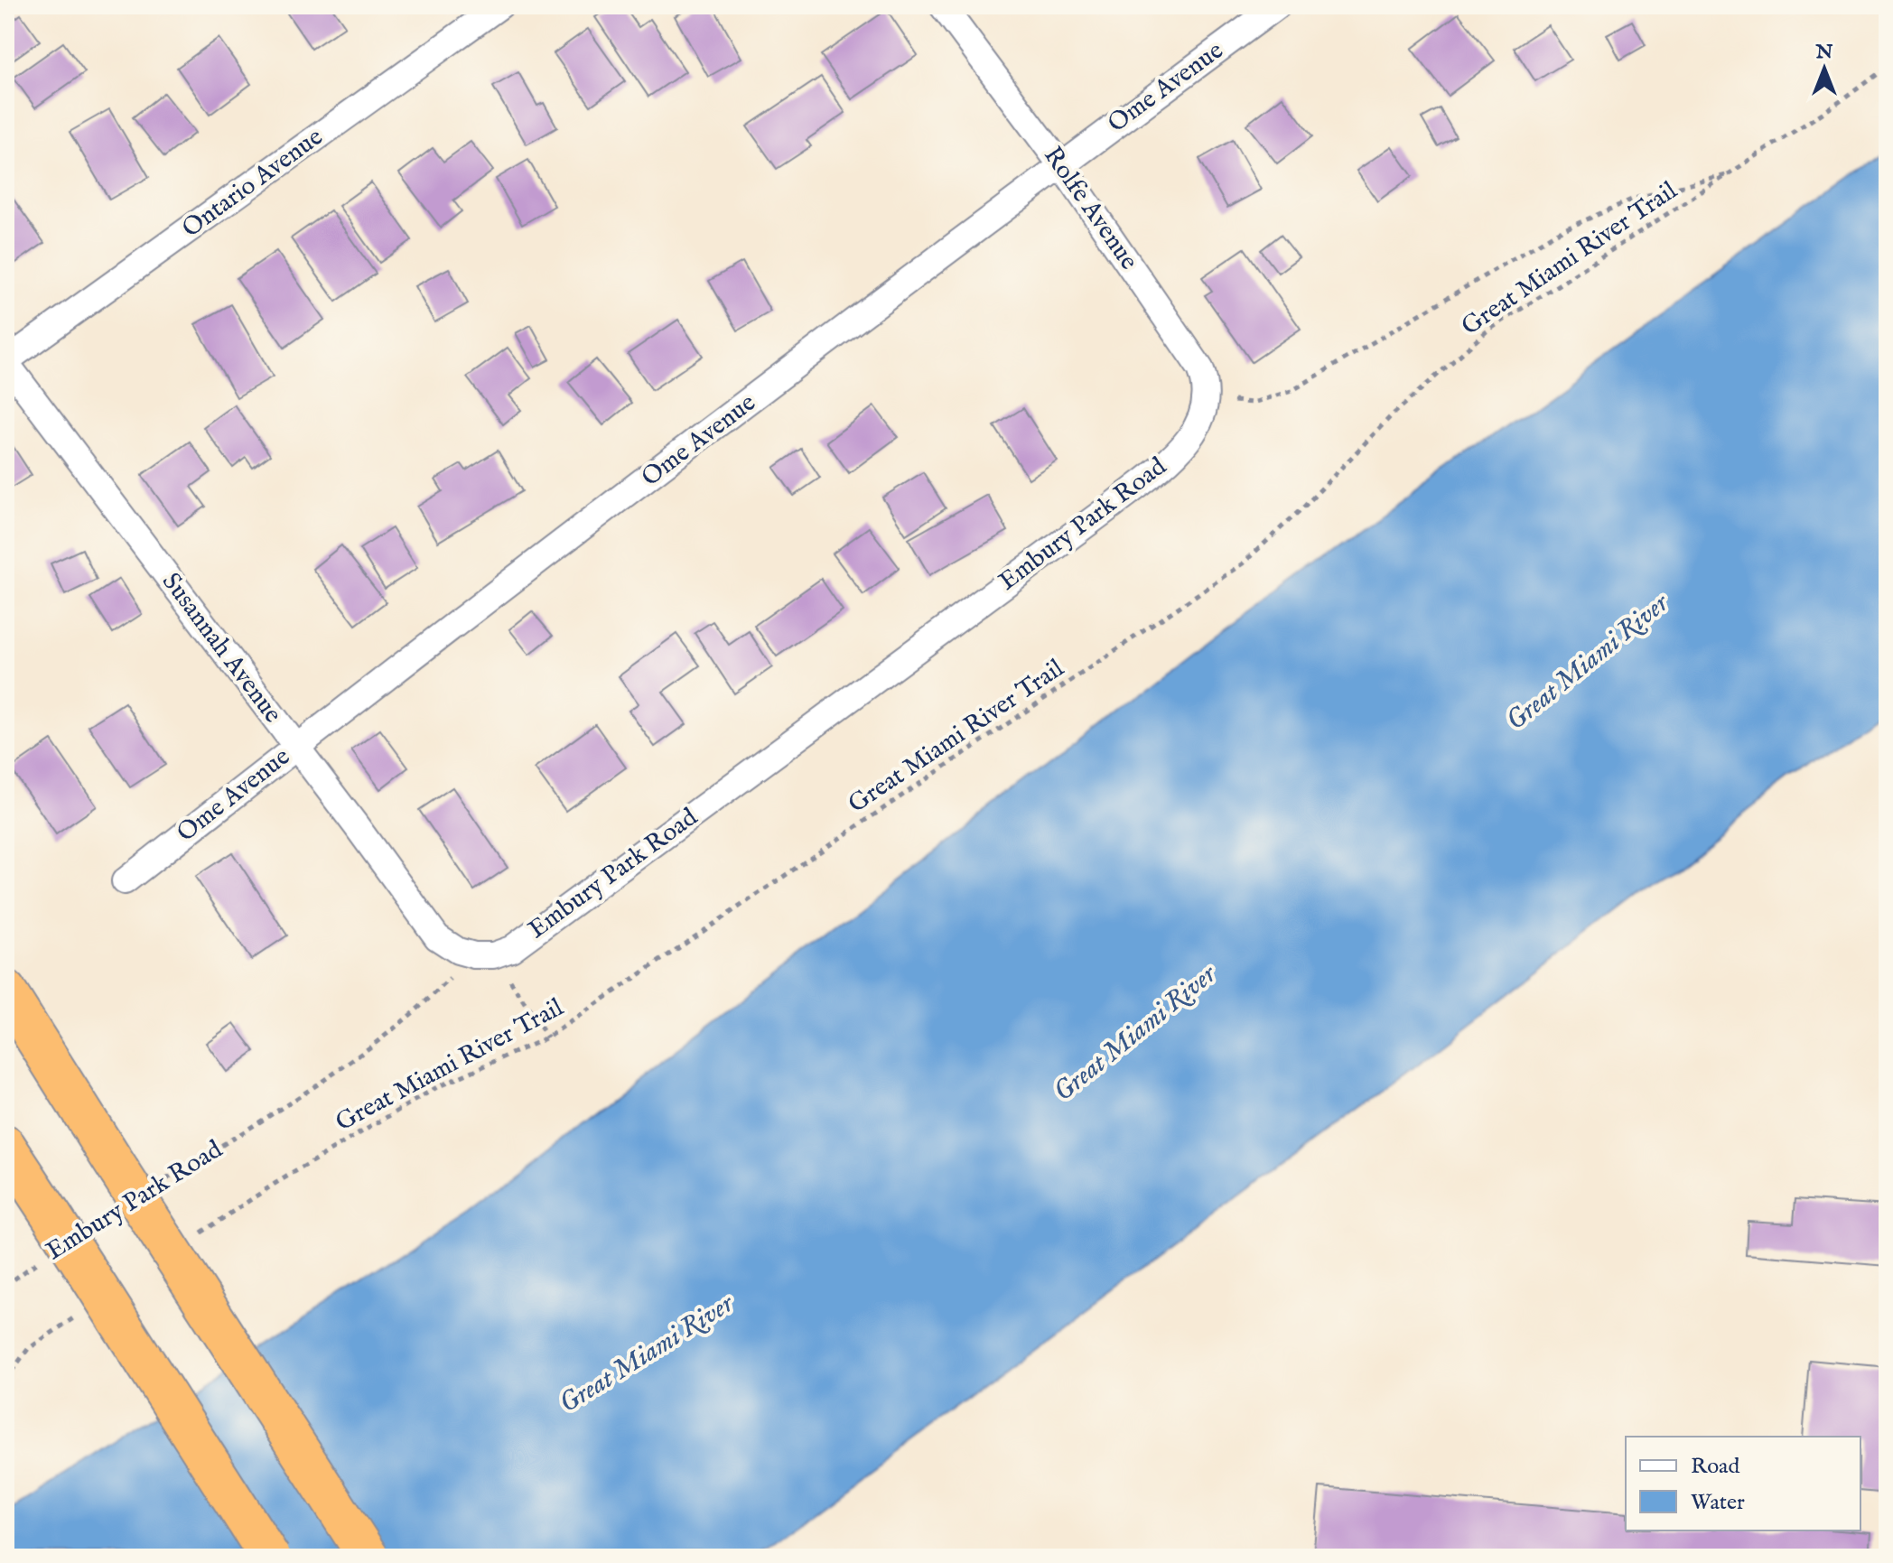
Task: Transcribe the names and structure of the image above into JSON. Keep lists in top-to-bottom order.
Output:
{
  "streets": {
    "street": [
      "Ome Avenue",
      "Ontario Avenue",
      "Rolfe Avenue",
      "Embury Park Road",
      "Susannah Avenue"
    ],
    "path": ["Great Miami River Trail"]
  },
  "crossings": [
    ["Ome Avenue", "Rolfe Avenue"],
    ["Ome Avenue", "Susannah Avenue"],
    ["Ontario Avenue", "Susannah Avenue"],
    ["Rolfe Avenue", "Embury Park Road"],
    ["Embury Park Road", "Susannah Avenue"]
  ],
  "water": ["Great Miami River"],
  "legend": ["Road", "Water"],
  "north": "top"
}
